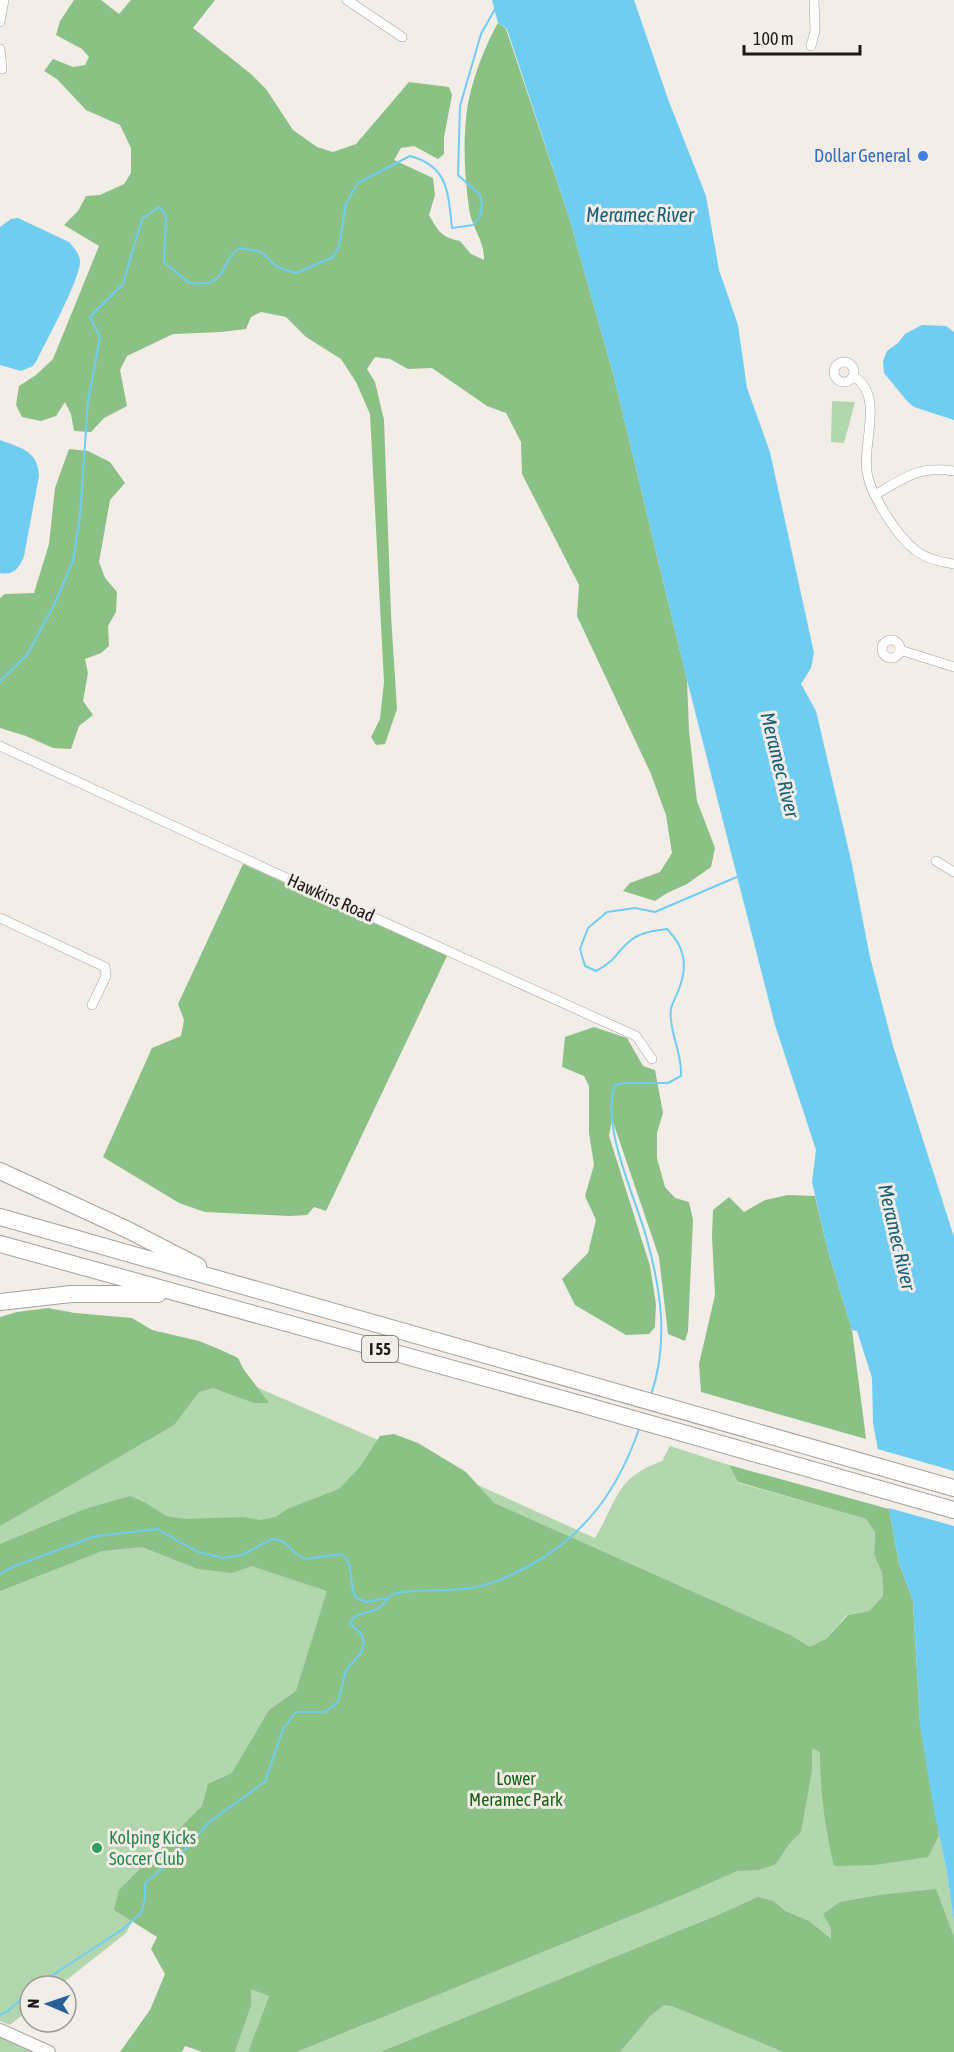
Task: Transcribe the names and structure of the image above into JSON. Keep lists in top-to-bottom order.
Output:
{
  "streets": {
    "highway": ["I 55"],
    "street": ["Hawkins Road"]
  },
  "water": ["Meramec River"],
  "parks": ["Lower Meramec Park"],
  "places": ["Dollar General", "Kolping Kicks Soccer Club"],
  "scale_bar": "100 m",
  "north": "left"
}
